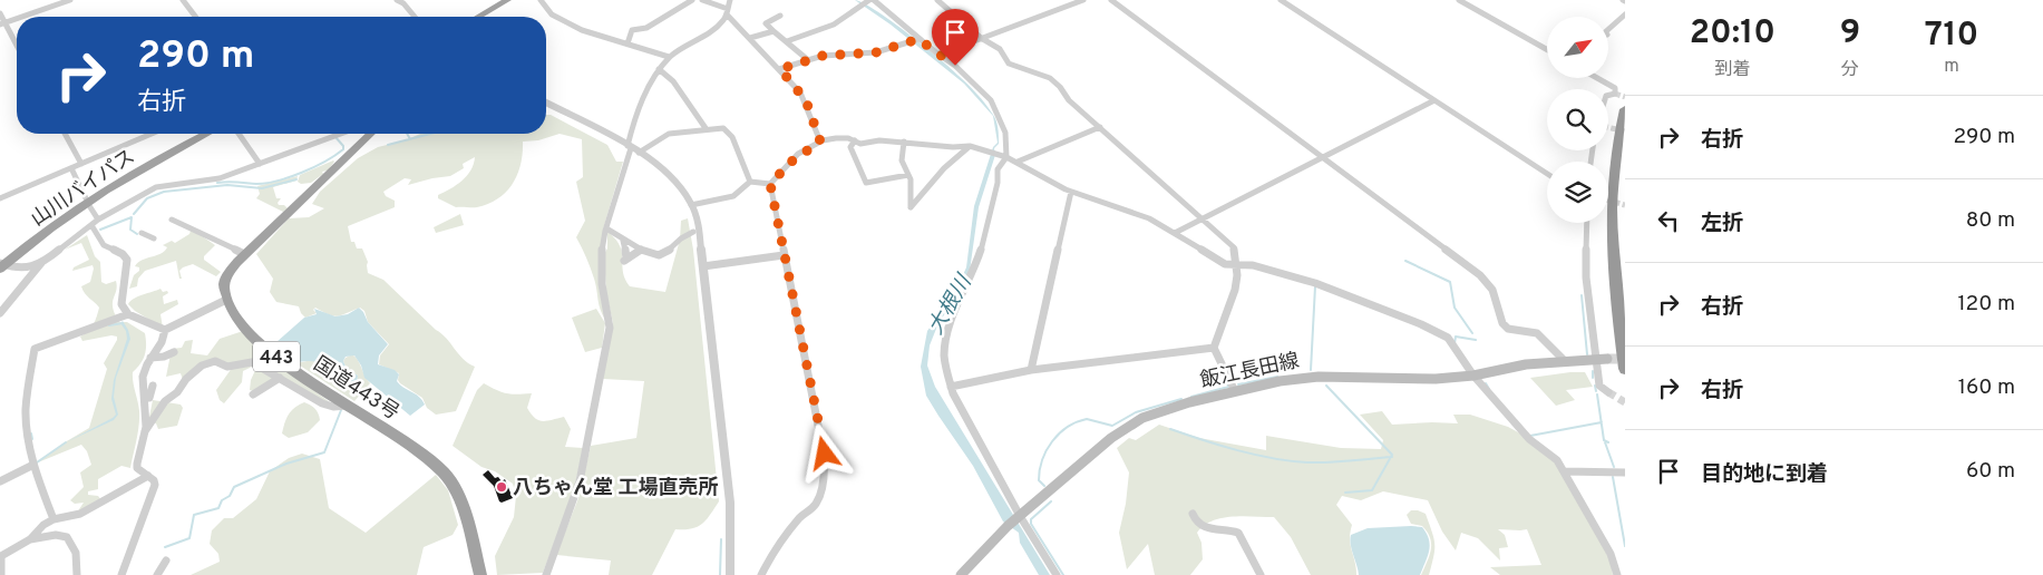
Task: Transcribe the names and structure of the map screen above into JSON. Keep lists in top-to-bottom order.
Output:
{
  "streets": {
    "highway": ["山川バイパス", "443", "国道443号"],
    "main road": ["飯江長田線"]
  },
  "water": ["大根川"],
  "places": ["八ちゃん堂 工場直売所"],
  "north": "top right",
  "page": {
    "eta": [
      "20:10",
      "到着",
      "9",
      "分",
      "710",
      "m"
    ],
    "turn": ["290 m", "右折"],
    "list": [
      {
        "name": "右折",
        "value": "290 m"
      },
      {
        "name": "左折",
        "value": "80 m"
      },
      {
        "name": "右折",
        "value": "120 m"
      },
      {
        "name": "右折",
        "value": "160 m"
      },
      {
        "name": "目的地に到着",
        "value": "60 m"
      }
    ]
  }
}
